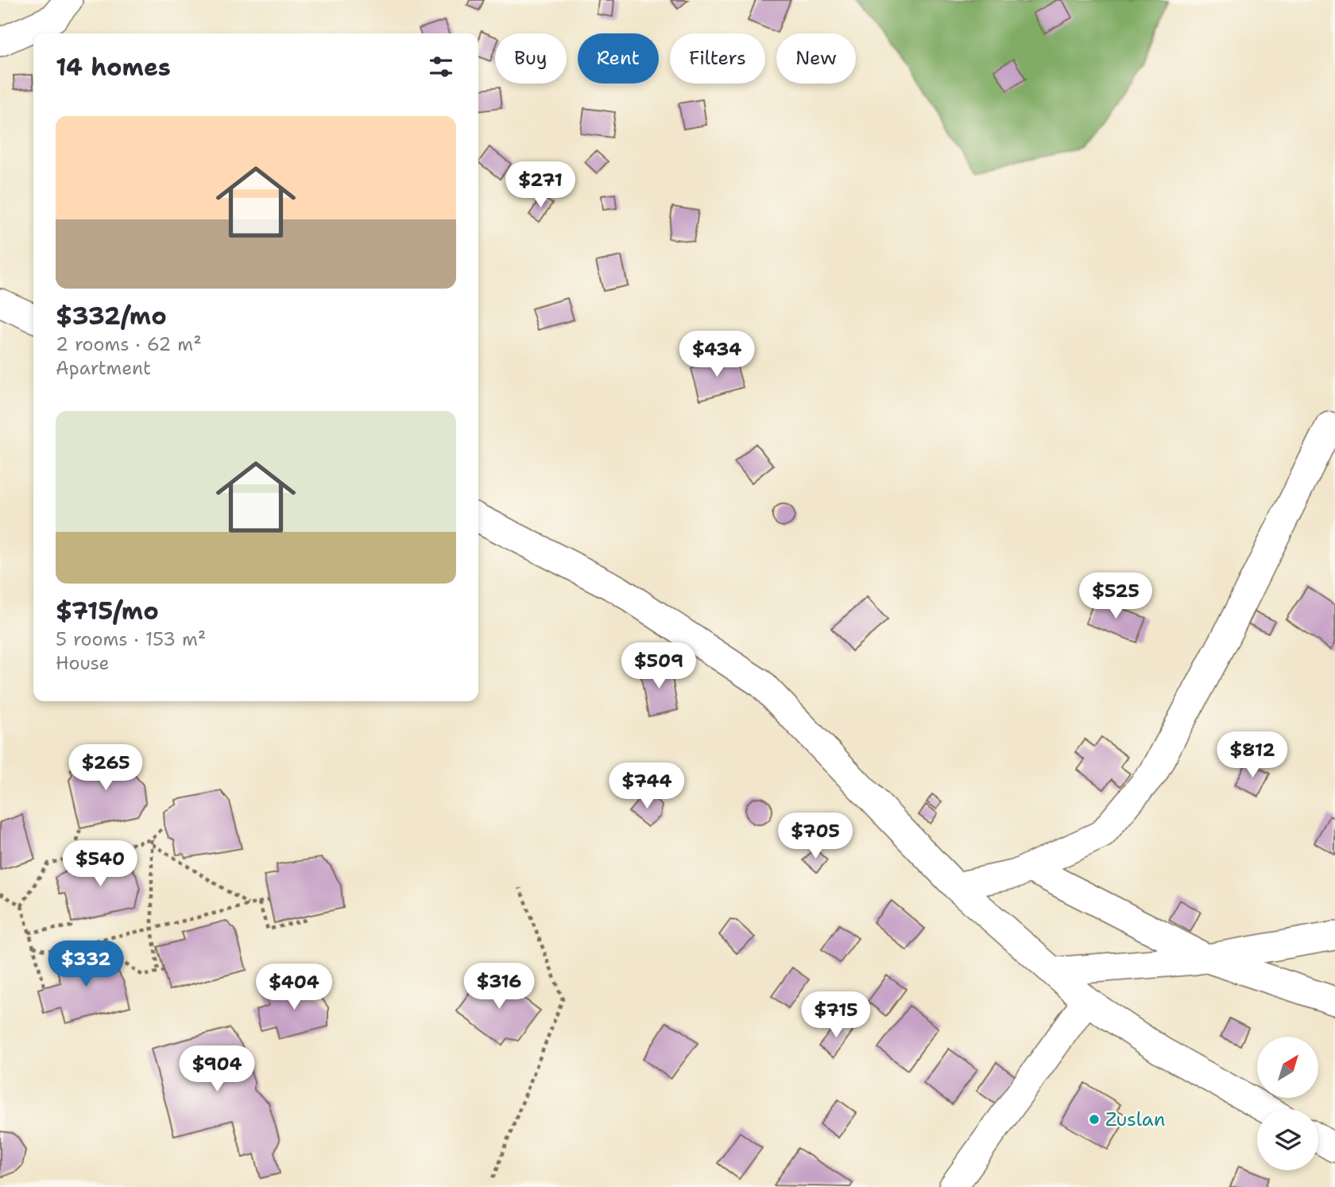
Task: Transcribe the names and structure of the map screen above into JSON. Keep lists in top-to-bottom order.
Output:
{
  "places": ["Zuslan"],
  "north": "top right",
  "page": {
    "chip": [
      "Buy",
      "Rent",
      "Filters",
      "New"
    ],
    "heading": "14 homes",
    "list": [
      {
        "name": "$332/mo",
        "note": "2 rooms · 62 m² · Apartment"
      },
      {
        "name": "$715/mo",
        "note": "5 rooms · 153 m² · House"
      }
    ],
    "price": [
      "$271",
      "$434",
      "$525",
      "$509",
      "$812",
      "$265",
      "$744",
      "$705",
      "$540",
      "$332",
      "$316",
      "$404",
      "$715",
      "$904"
    ]
  }
}
